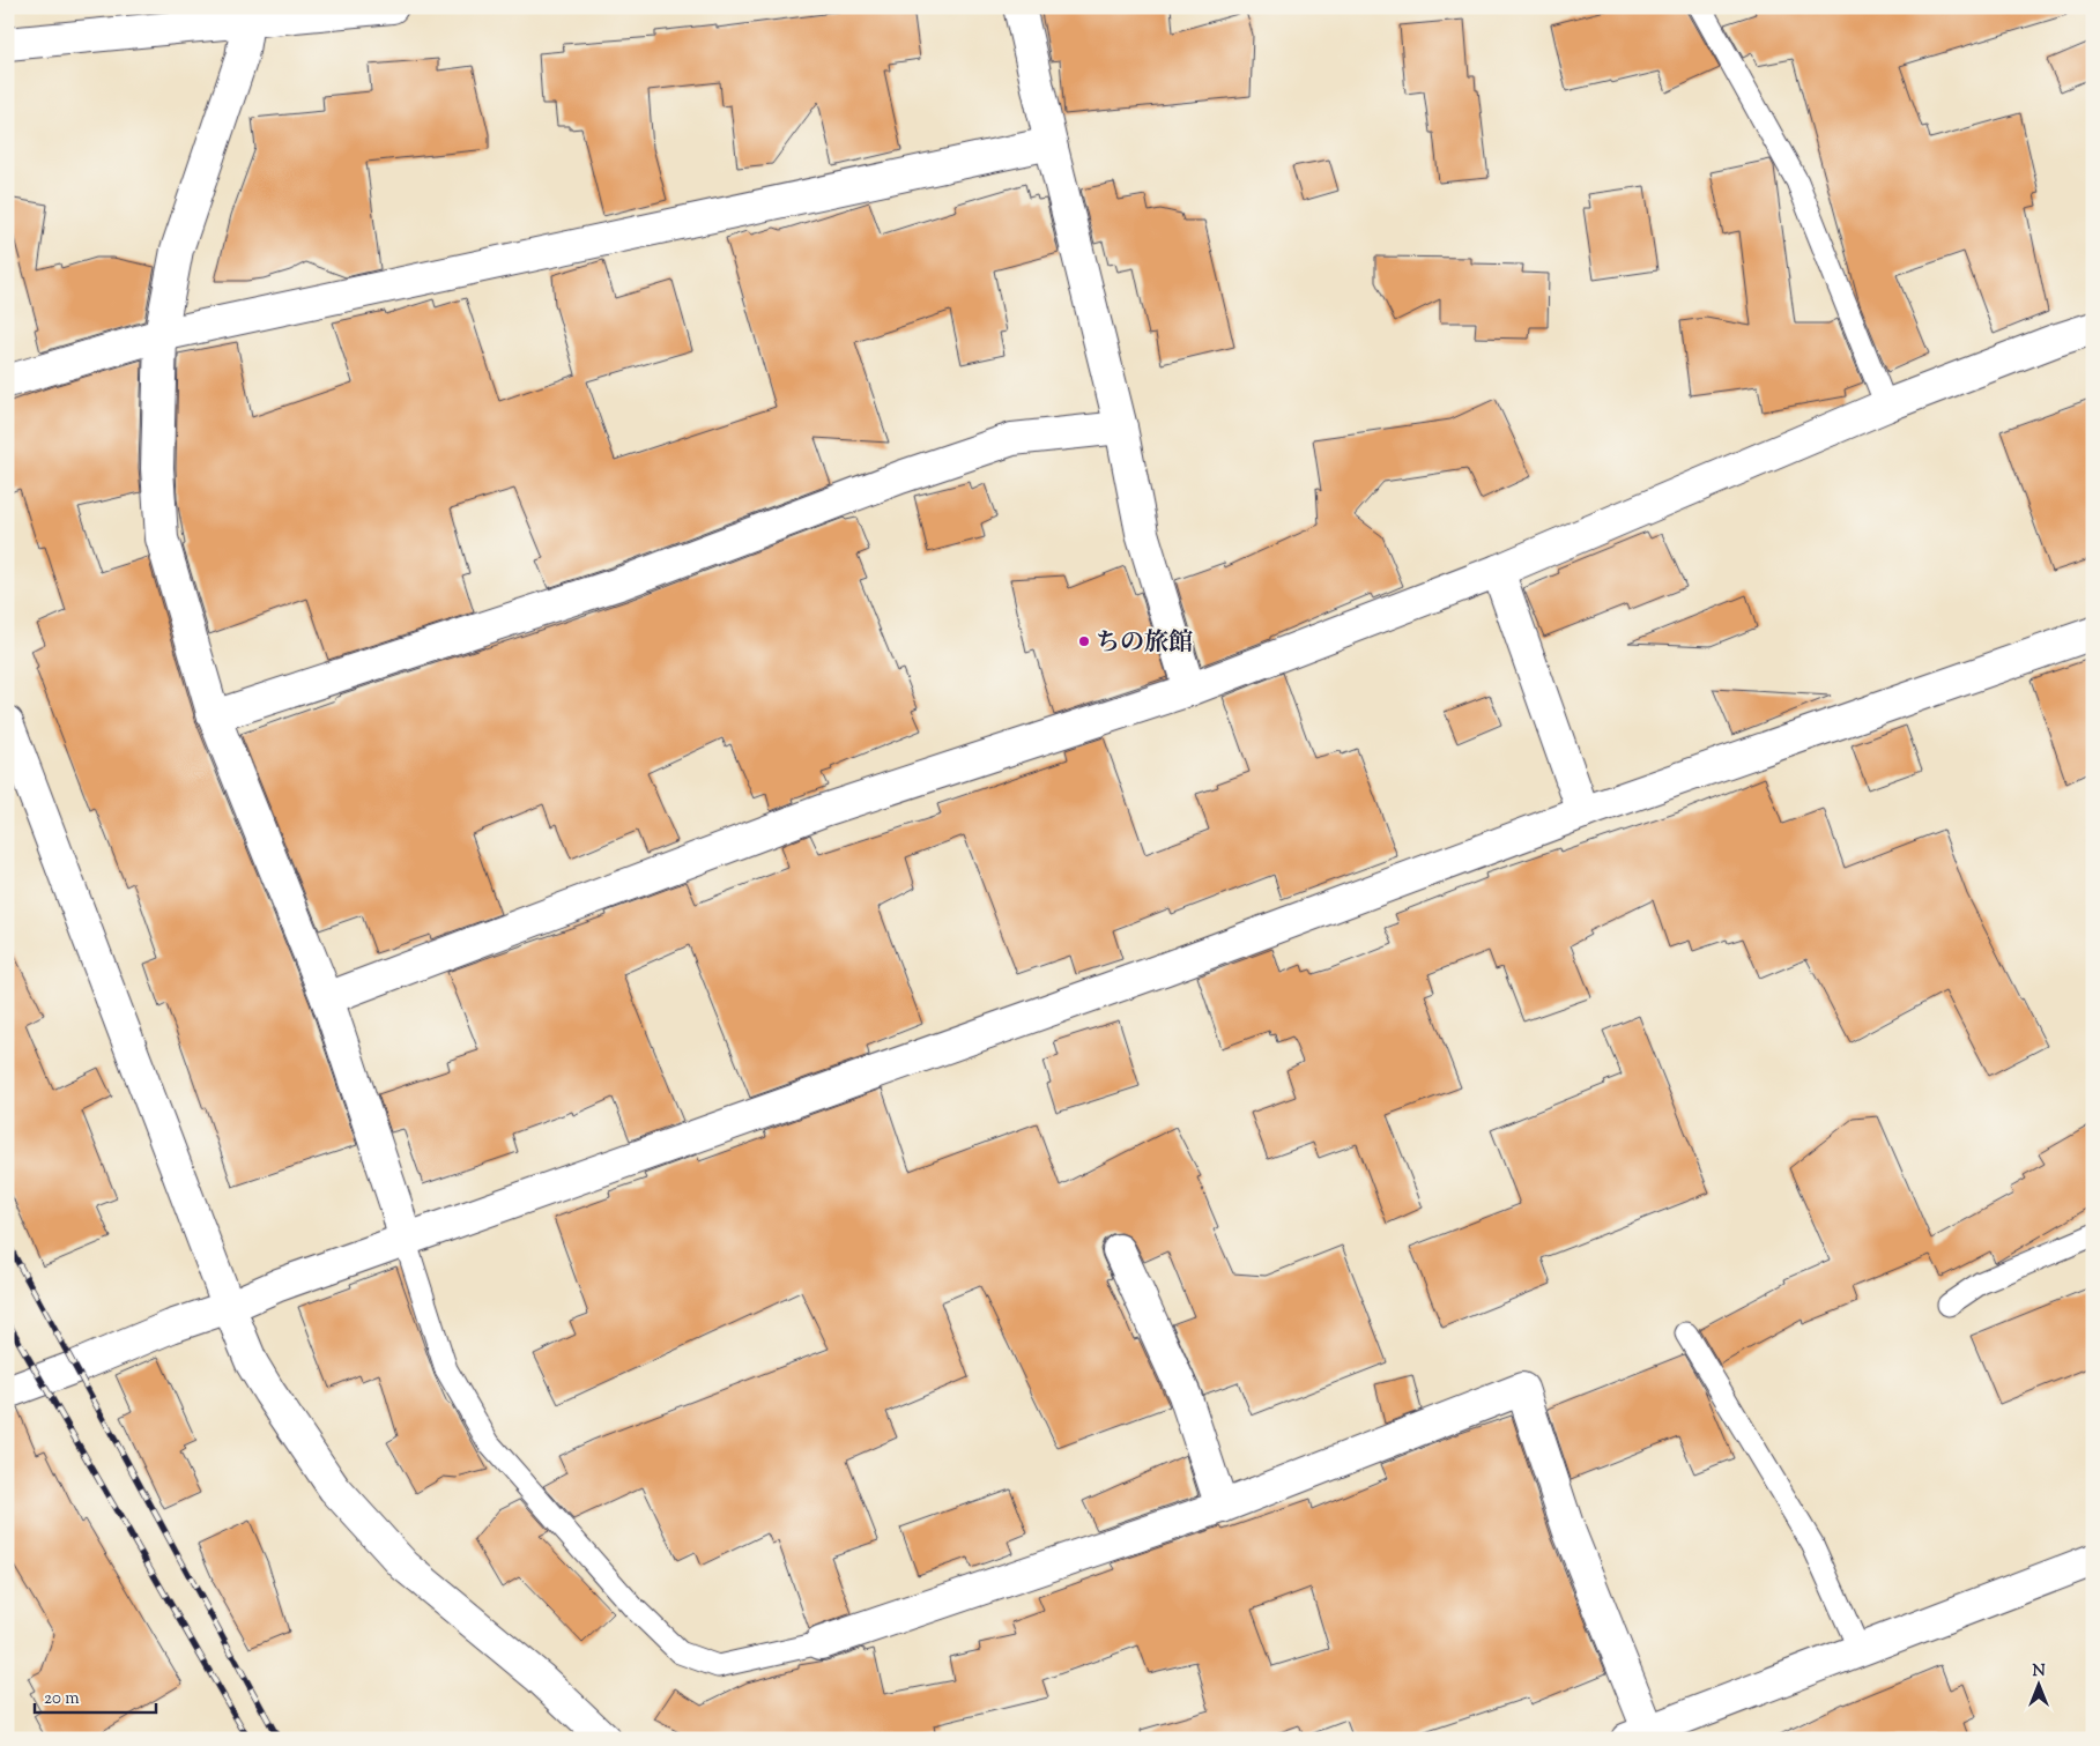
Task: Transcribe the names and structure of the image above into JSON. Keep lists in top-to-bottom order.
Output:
{
  "places": ["ちの旅館"],
  "scale_bar": "20 m",
  "north": "top"
}
